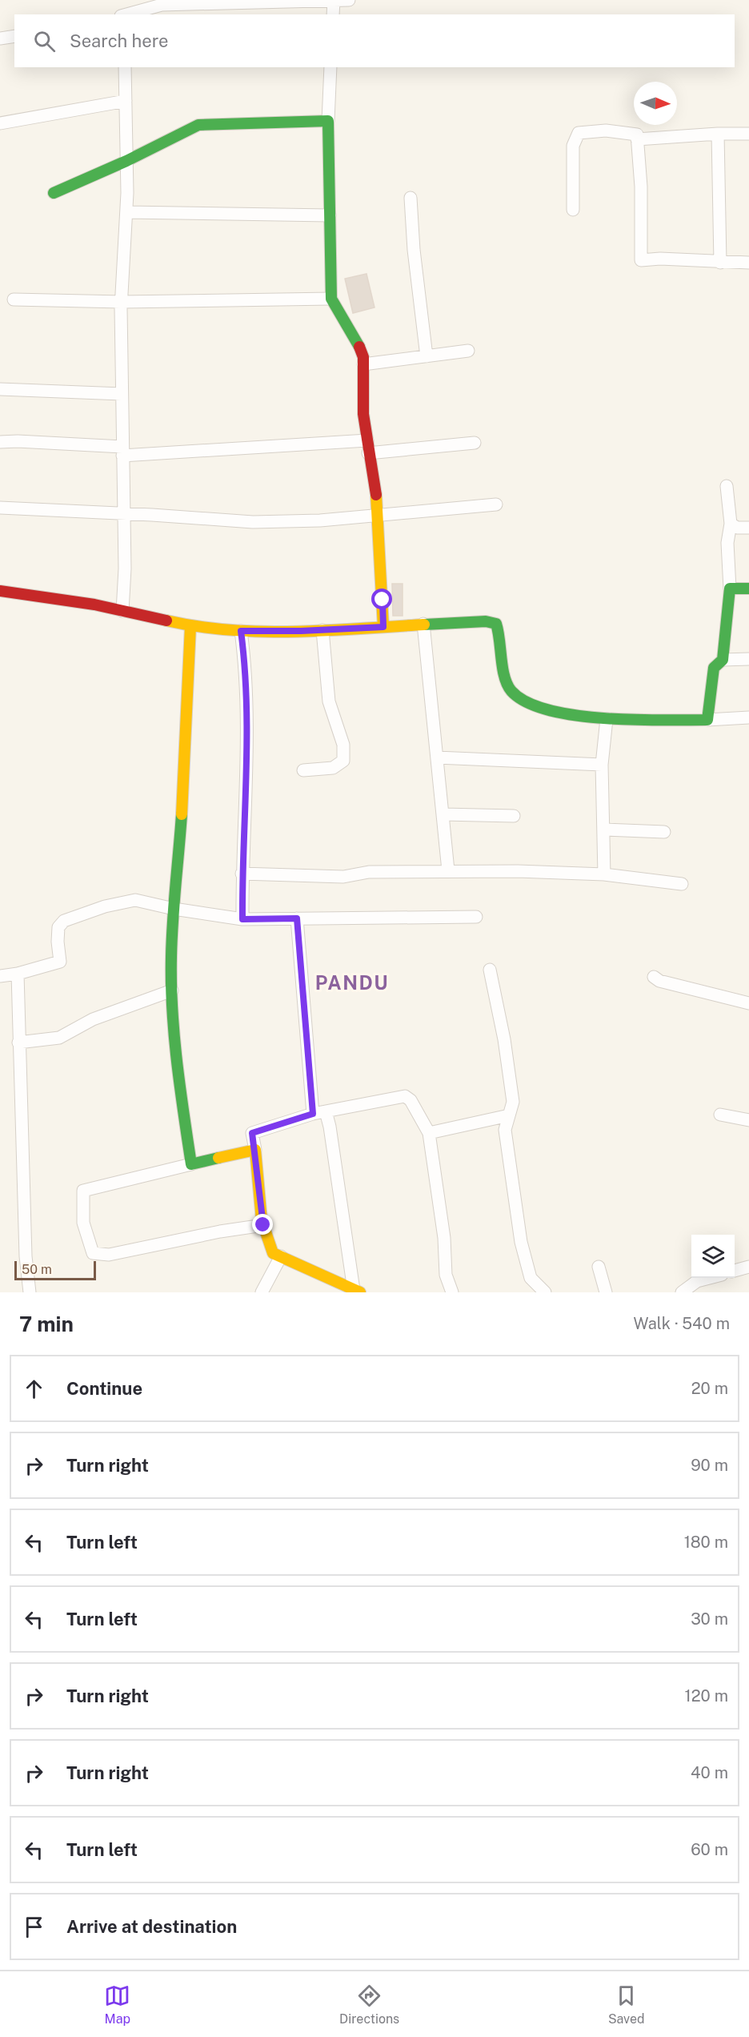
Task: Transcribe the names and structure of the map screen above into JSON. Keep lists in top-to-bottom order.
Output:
{
  "districts": ["PANDU"],
  "scale_bar": "50 m",
  "north": "right",
  "page": {
    "search": "Search here",
    "scale": "50 m",
    "heading": ["7 min", "Walk · 540 m"],
    "list": [
      ["Continue", "20 m"],
      ["Turn right", "90 m"],
      ["Turn left", "180 m"],
      ["Turn left", "30 m"],
      ["Turn right", "120 m"],
      ["Turn right", "40 m"],
      ["Turn left", "60 m"],
      "Arrive at destination"
    ],
    "nav": ["Map", "Directions", "Saved"]
  }
}
